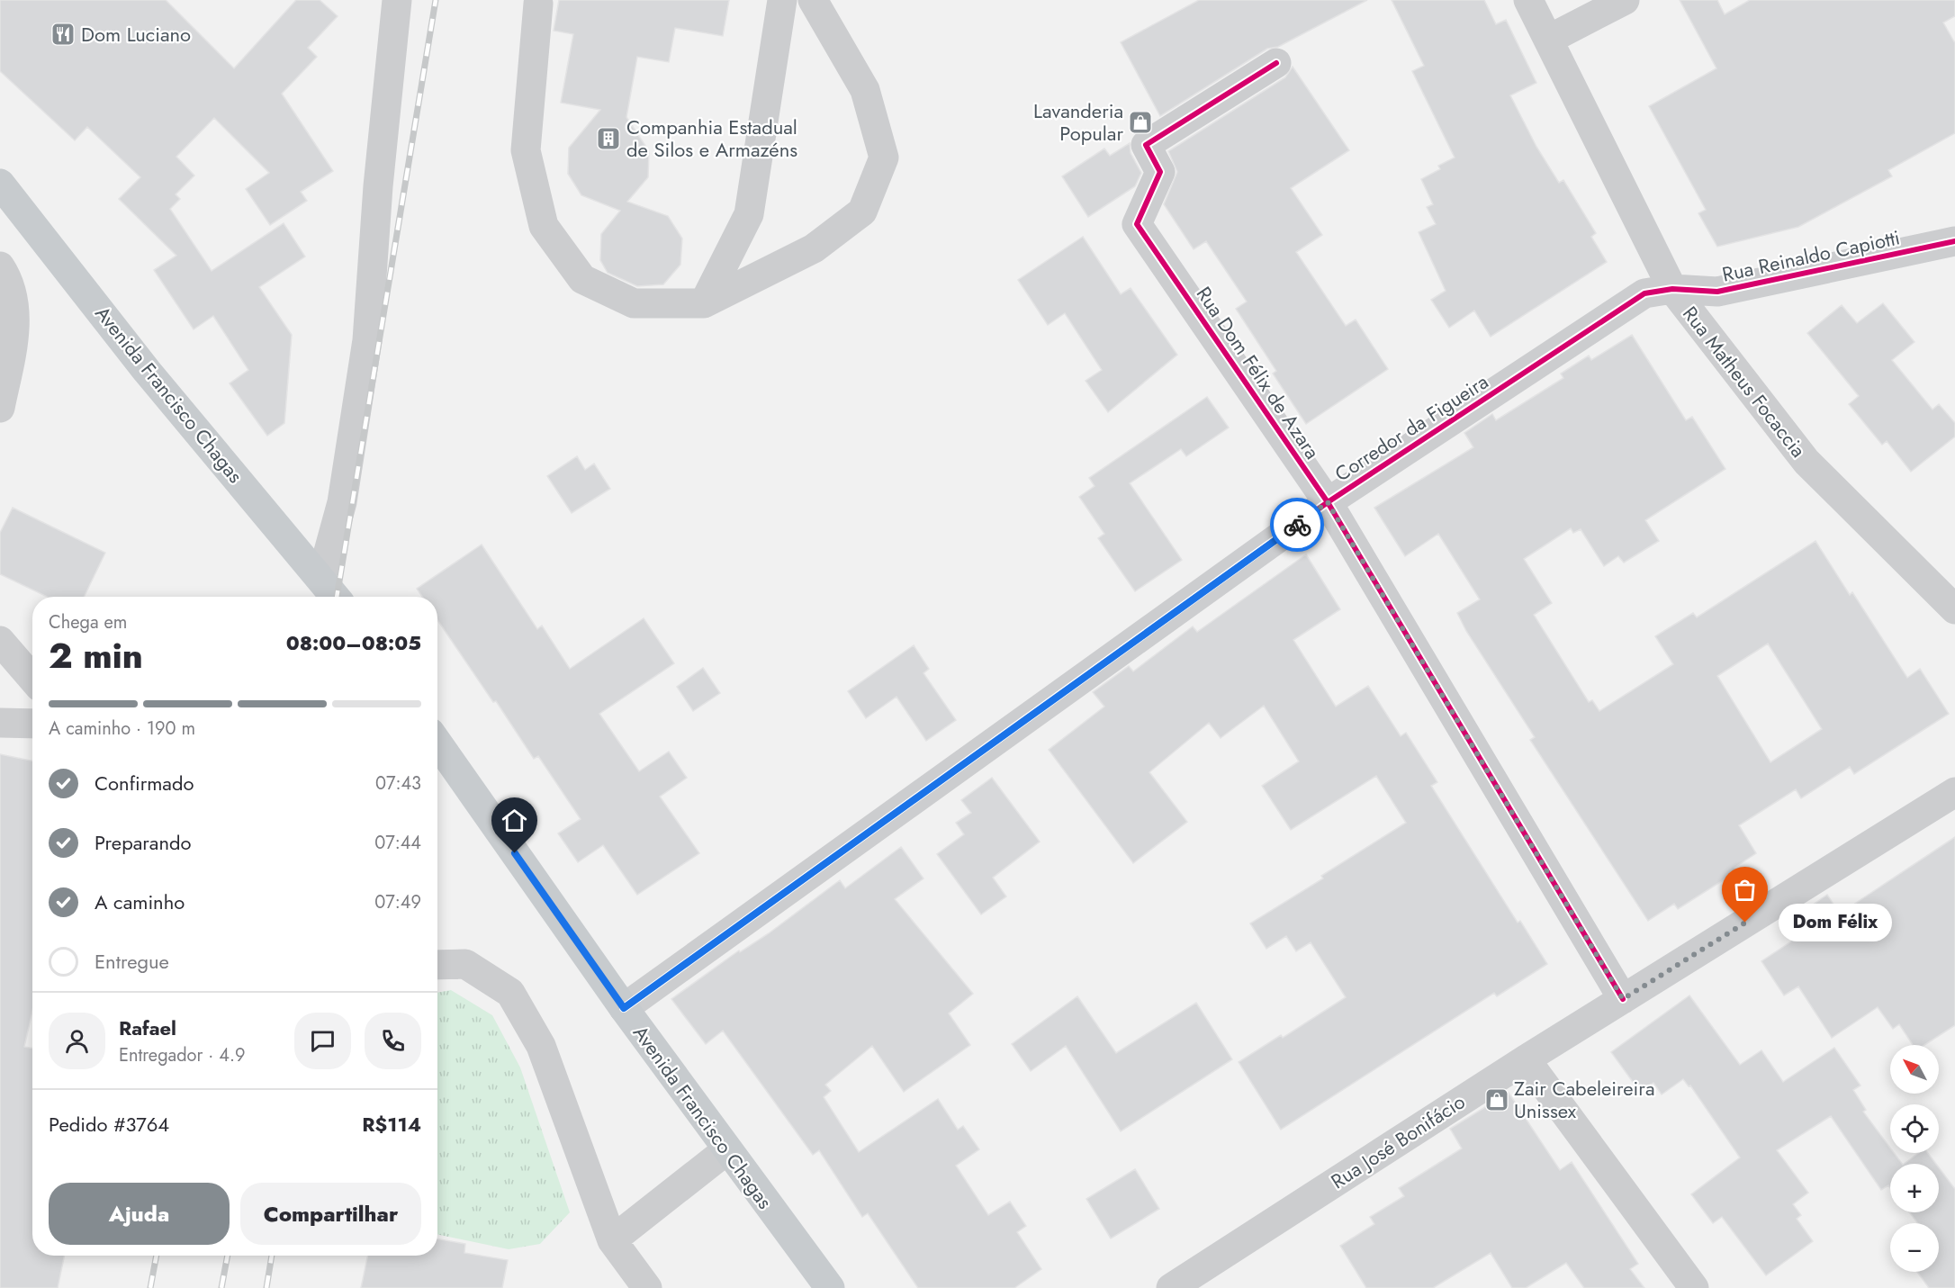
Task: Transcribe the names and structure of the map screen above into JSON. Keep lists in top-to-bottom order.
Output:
{
  "streets": {
    "main road": ["Avenida Francisco Chagas"],
    "street": [
      "Rua Reinaldo Capiotti",
      "Rua Dom Félix de Azara",
      "Rua Matheus Focaccia",
      "Corredor da Figueira",
      "Rua José Bonifácio"
    ]
  },
  "crossings": [
    ["Rua Reinaldo Capiotti", "Rua Matheus Focaccia"],
    ["Rua Reinaldo Capiotti", "Corredor da Figueira"],
    ["Rua Dom Félix de Azara", "Corredor da Figueira"],
    ["Rua Dom Félix de Azara", "Rua José Bonifácio"],
    ["Rua Matheus Focaccia", "Corredor da Figueira"],
    ["Avenida Francisco Chagas", "Corredor da Figueira"]
  ],
  "places": {
    "restaurant": ["Dom Luciano"],
    "shop": ["Lavanderia Popular", "Zair Cabeleireira Unissex"],
    "building": ["Companhia Estadual de Silos e Armazéns"],
    "other": ["Dom Félix"]
  },
  "north": "top left",
  "page": {
    "heading": ["2 min", "Chega em", "08:00–08:05"],
    "panel": [
      "Rafael",
      "Entregador · 4.9",
      "Pedido #3764",
      "R$114"
    ],
    "bar": "A caminho · 190 m",
    "list": [
      ["Confirmado", "07:43"],
      ["Preparando", "07:44"],
      ["A caminho", "07:49"],
      "Entregue"
    ],
    "bubble": "Dom Félix",
    "map_buttons": ["+", "−"],
    "buttons": ["Ajuda", "Compartilhar"]
  }
}
